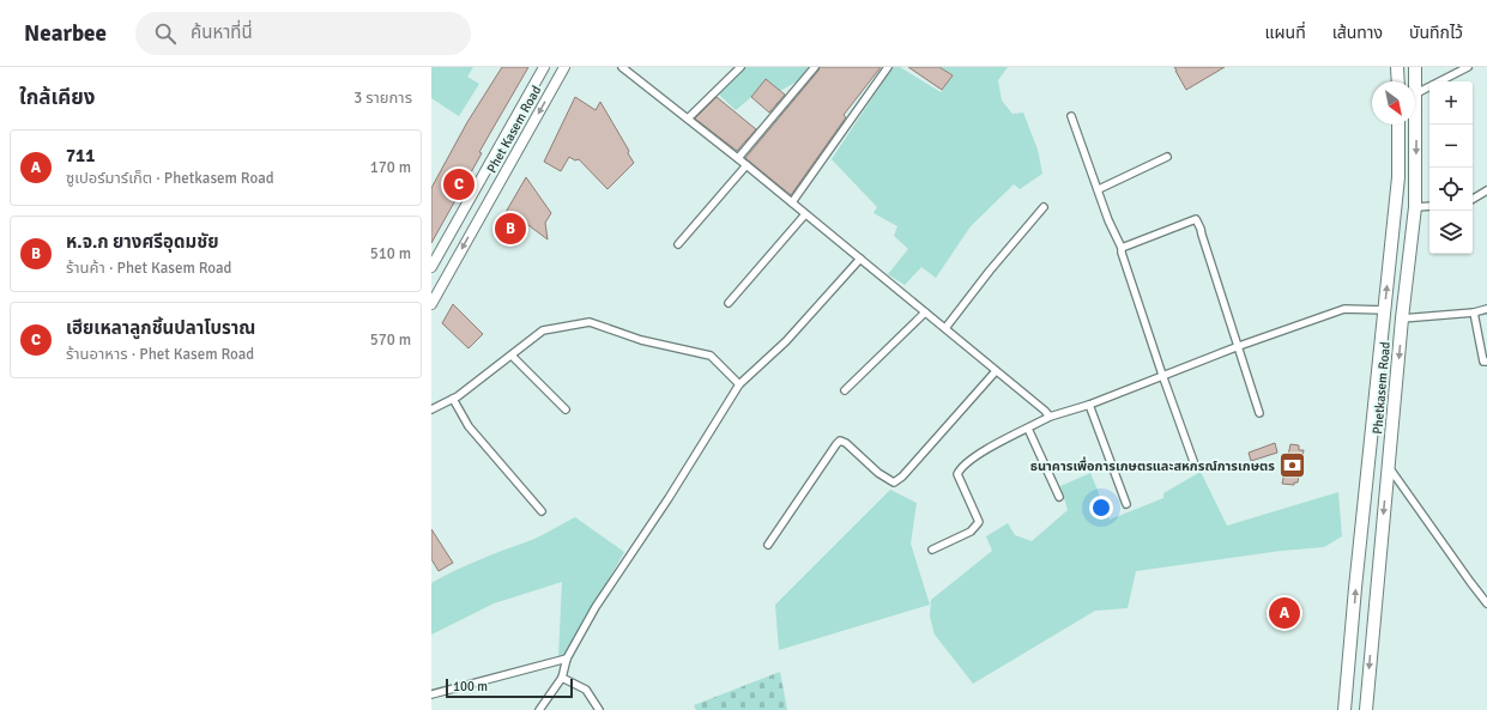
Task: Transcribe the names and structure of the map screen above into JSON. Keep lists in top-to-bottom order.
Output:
{
  "streets": {
    "highway": ["Phetkasem Road"],
    "main road": ["Phet Kasem Road"]
  },
  "places": {
    "bank": ["ธนาคารเพื่อการเกษตรและสหกรณ์การเกษตร"]
  },
  "scale_bar": "100 m",
  "north": "bottom right",
  "page": {
    "header": "Nearbee",
    "search": "ค้นหาที่นี่",
    "nav": ["แผนที่", "เส้นทาง", "บันทึกไว้"],
    "heading": ["ใกล้เคียง", "3 รายการ"],
    "map_buttons": ["+", "−"],
    "list": [
      {
        "mark": "A",
        "name": "711",
        "note": "ซูเปอร์มาร์เก็ต · Phetkasem Road",
        "value": "170 m"
      },
      {
        "mark": "B",
        "name": "ห.จ.ก ยางศรีอุดมชัย",
        "note": "ร้านค้า · Phet Kasem Road",
        "value": "510 m"
      },
      {
        "mark": "C",
        "name": "เฮียเหลาลูกชิ้นปลาโบราณ",
        "note": "ร้านอาหาร · Phet Kasem Road",
        "value": "570 m"
      }
    ],
    "pins": ["C", "B", "A"],
    "scale": "100 m"
  }
}
